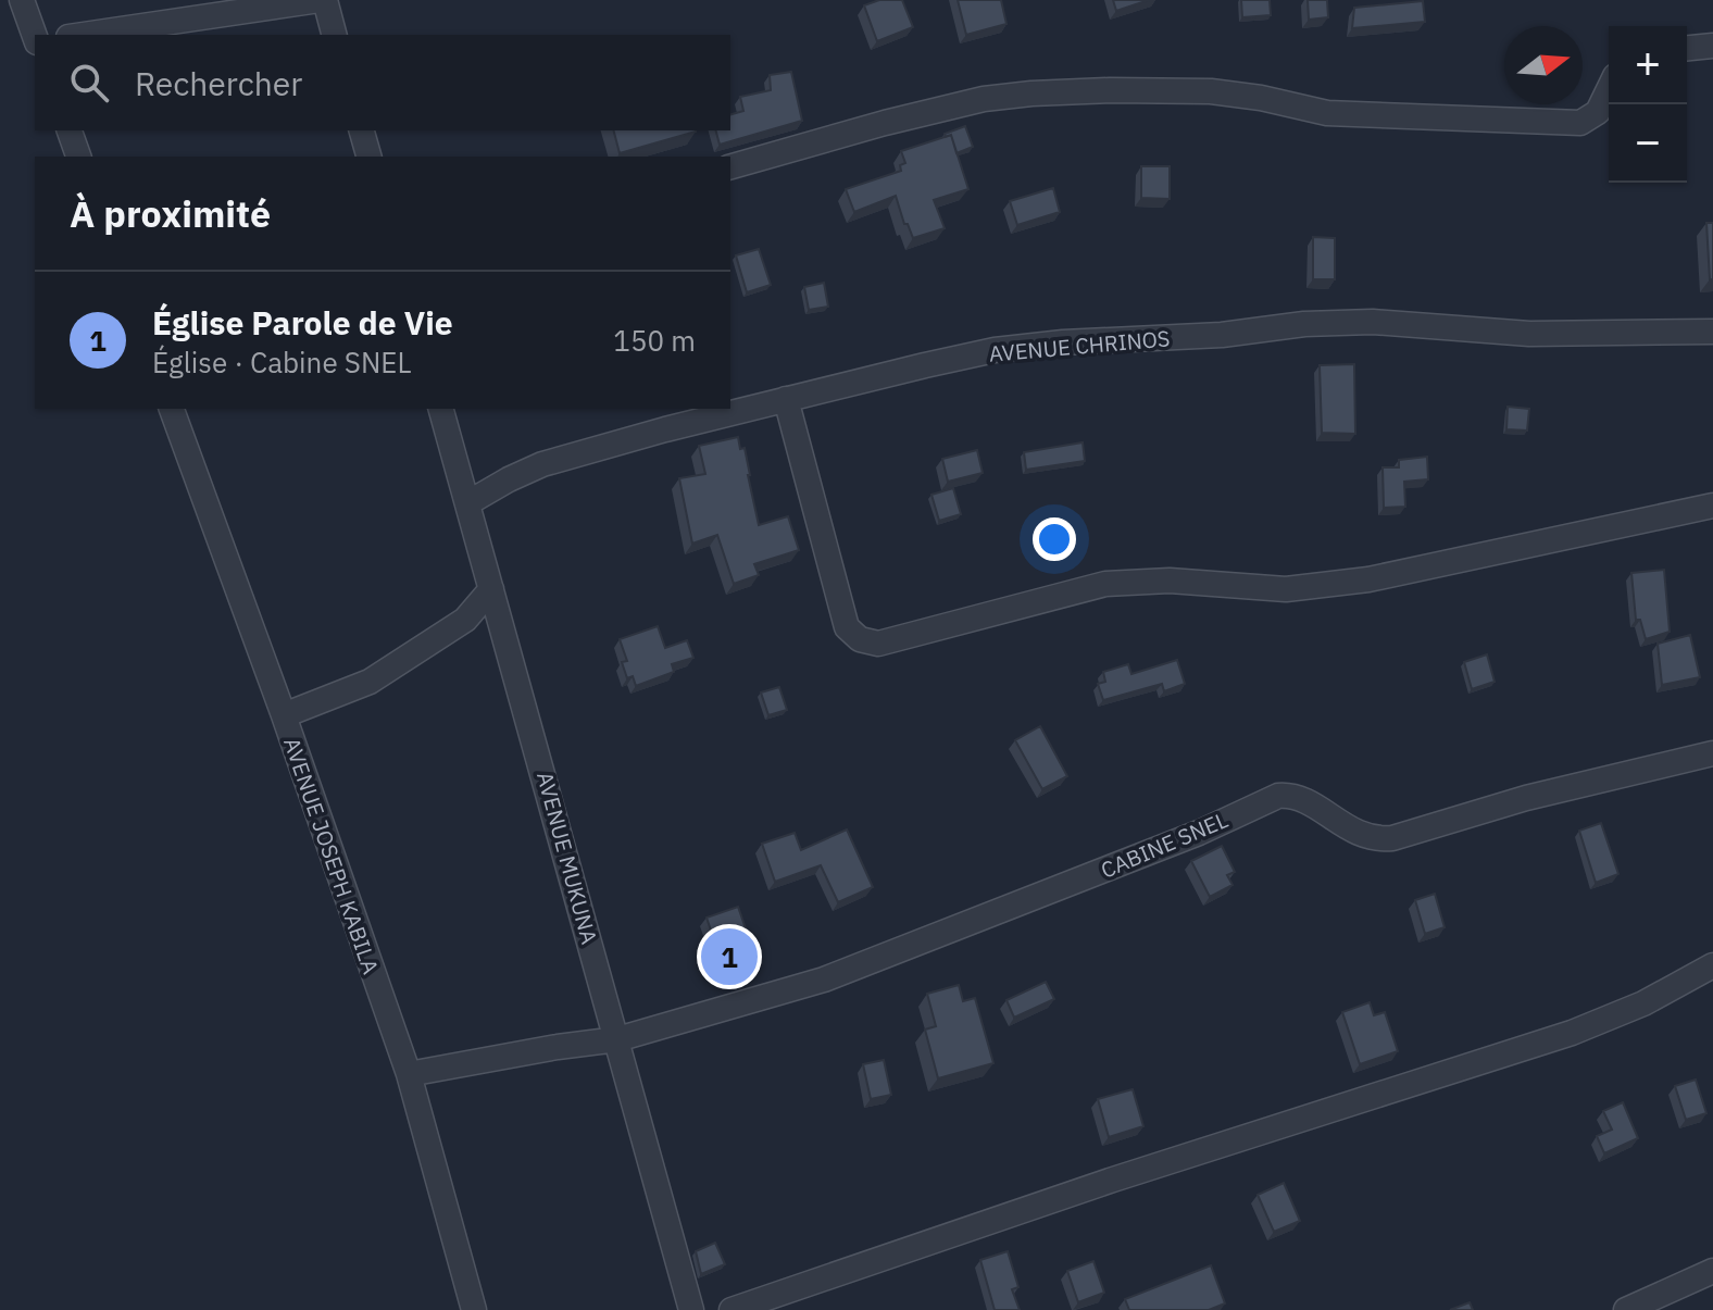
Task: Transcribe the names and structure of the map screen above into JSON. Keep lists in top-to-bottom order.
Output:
{
  "streets": {
    "street": [
      "AVENUE CHRINOS",
      "CABINE SNEL",
      "AVENUE JOSEPH KABILA",
      "AVENUE MUKUNA"
    ]
  },
  "crossings": [
    ["AVENUE CHRINOS", "AVENUE MUKUNA"],
    ["CABINE SNEL", "AVENUE JOSEPH KABILA"],
    ["CABINE SNEL", "AVENUE MUKUNA"]
  ],
  "north": "right",
  "page": {
    "map_buttons": ["+", "−"],
    "search": "Rechercher",
    "heading": "À proximité",
    "list": [
      {
        "mark": "1",
        "name": "Église Parole de Vie",
        "note": "Église · Cabine SNEL",
        "value": "150 m"
      }
    ],
    "pins": "1"
  }
}
